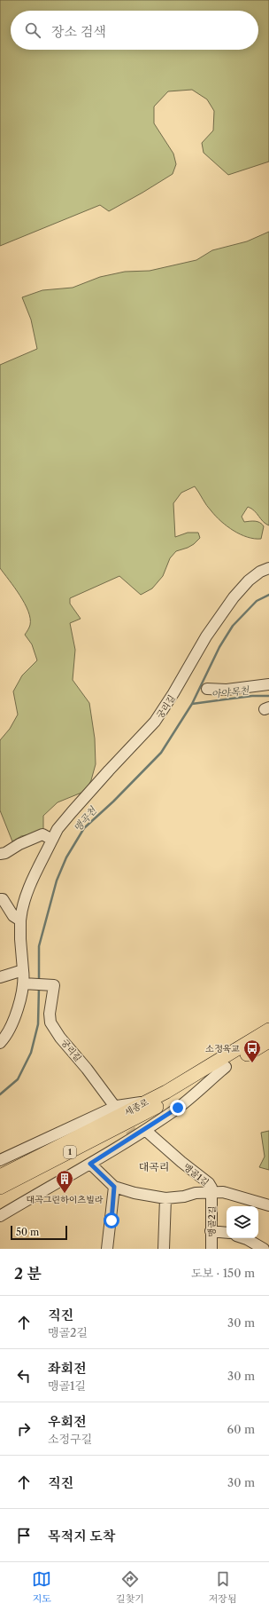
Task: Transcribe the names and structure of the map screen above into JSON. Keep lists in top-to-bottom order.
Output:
{
  "streets": {
    "main road": ["세종로", "1"],
    "street": ["궁리길", "맹골1길", "맹골2길"]
  },
  "crossings": [
    ["맹골1길", "맹골2길"]
  ],
  "districts": ["대곡리"],
  "water": ["아야목천", "맹곡천"],
  "places": {
    "bus stop": ["소정육교"],
    "building": ["대곡그린하이츠빌라"]
  },
  "scale_bar": "50 m",
  "page": {
    "search": "장소 검색",
    "scale": "50 m",
    "heading": ["2 분", "도보 · 150 m"],
    "list": [
      ["직진", "맹골2길", "30 m"],
      ["좌회전", "맹골1길", "30 m"],
      ["우회전", "소정구길", "60 m"],
      ["직진", "30 m"],
      "목적지 도착"
    ],
    "nav": ["지도", "길찾기", "저장됨"]
  }
}
